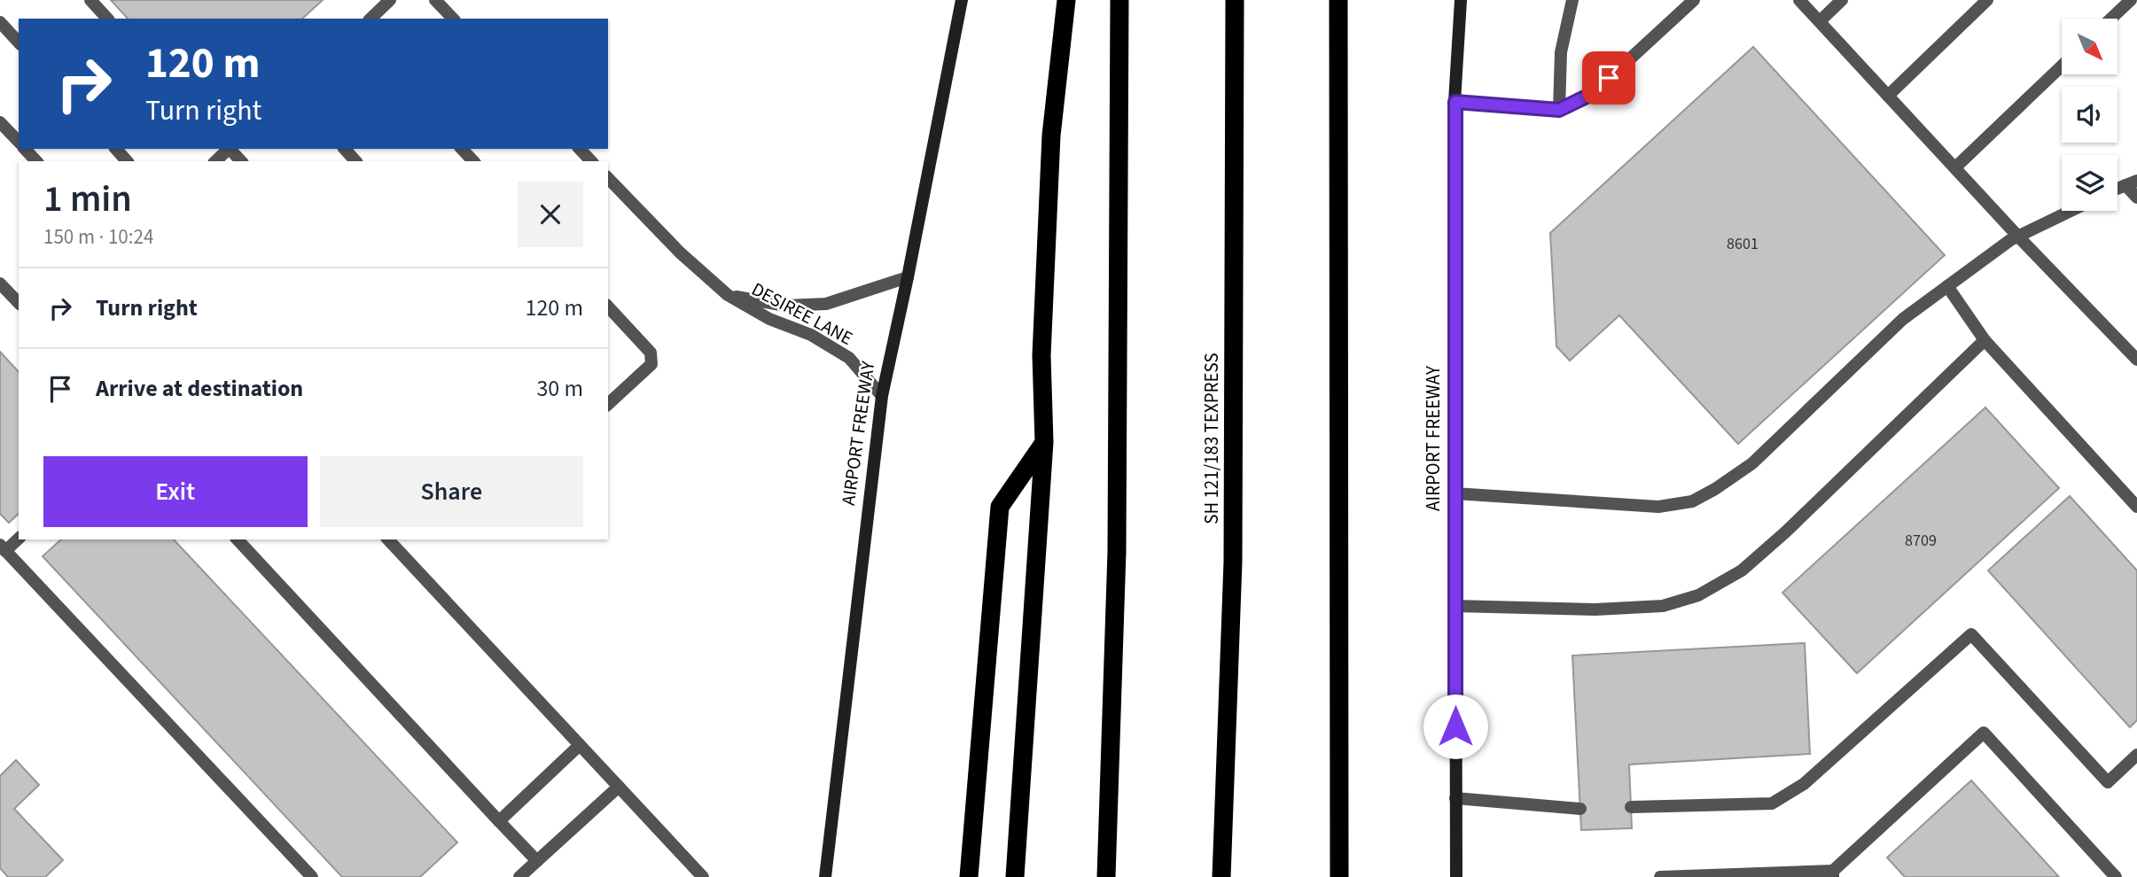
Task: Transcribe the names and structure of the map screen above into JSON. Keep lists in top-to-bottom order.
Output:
{
  "streets": {
    "highway": ["SH 121/183 TEXPRESS"],
    "main road": ["AIRPORT FREEWAY"],
    "street": ["DESIREE LANE"]
  },
  "crossings": [
    ["DESIREE LANE", "AIRPORT FREEWAY"]
  ],
  "house_numbers": ["8601", "8709"],
  "north": "bottom right",
  "page": {
    "turn": ["120 m", "Turn right"],
    "heading": ["1 min", "150 m · 10:24"],
    "list": [
      {
        "name": "Turn right",
        "value": "120 m"
      },
      {
        "name": "Arrive at destination",
        "value": "30 m"
      }
    ],
    "buttons": ["Exit", "Share"]
  }
}
